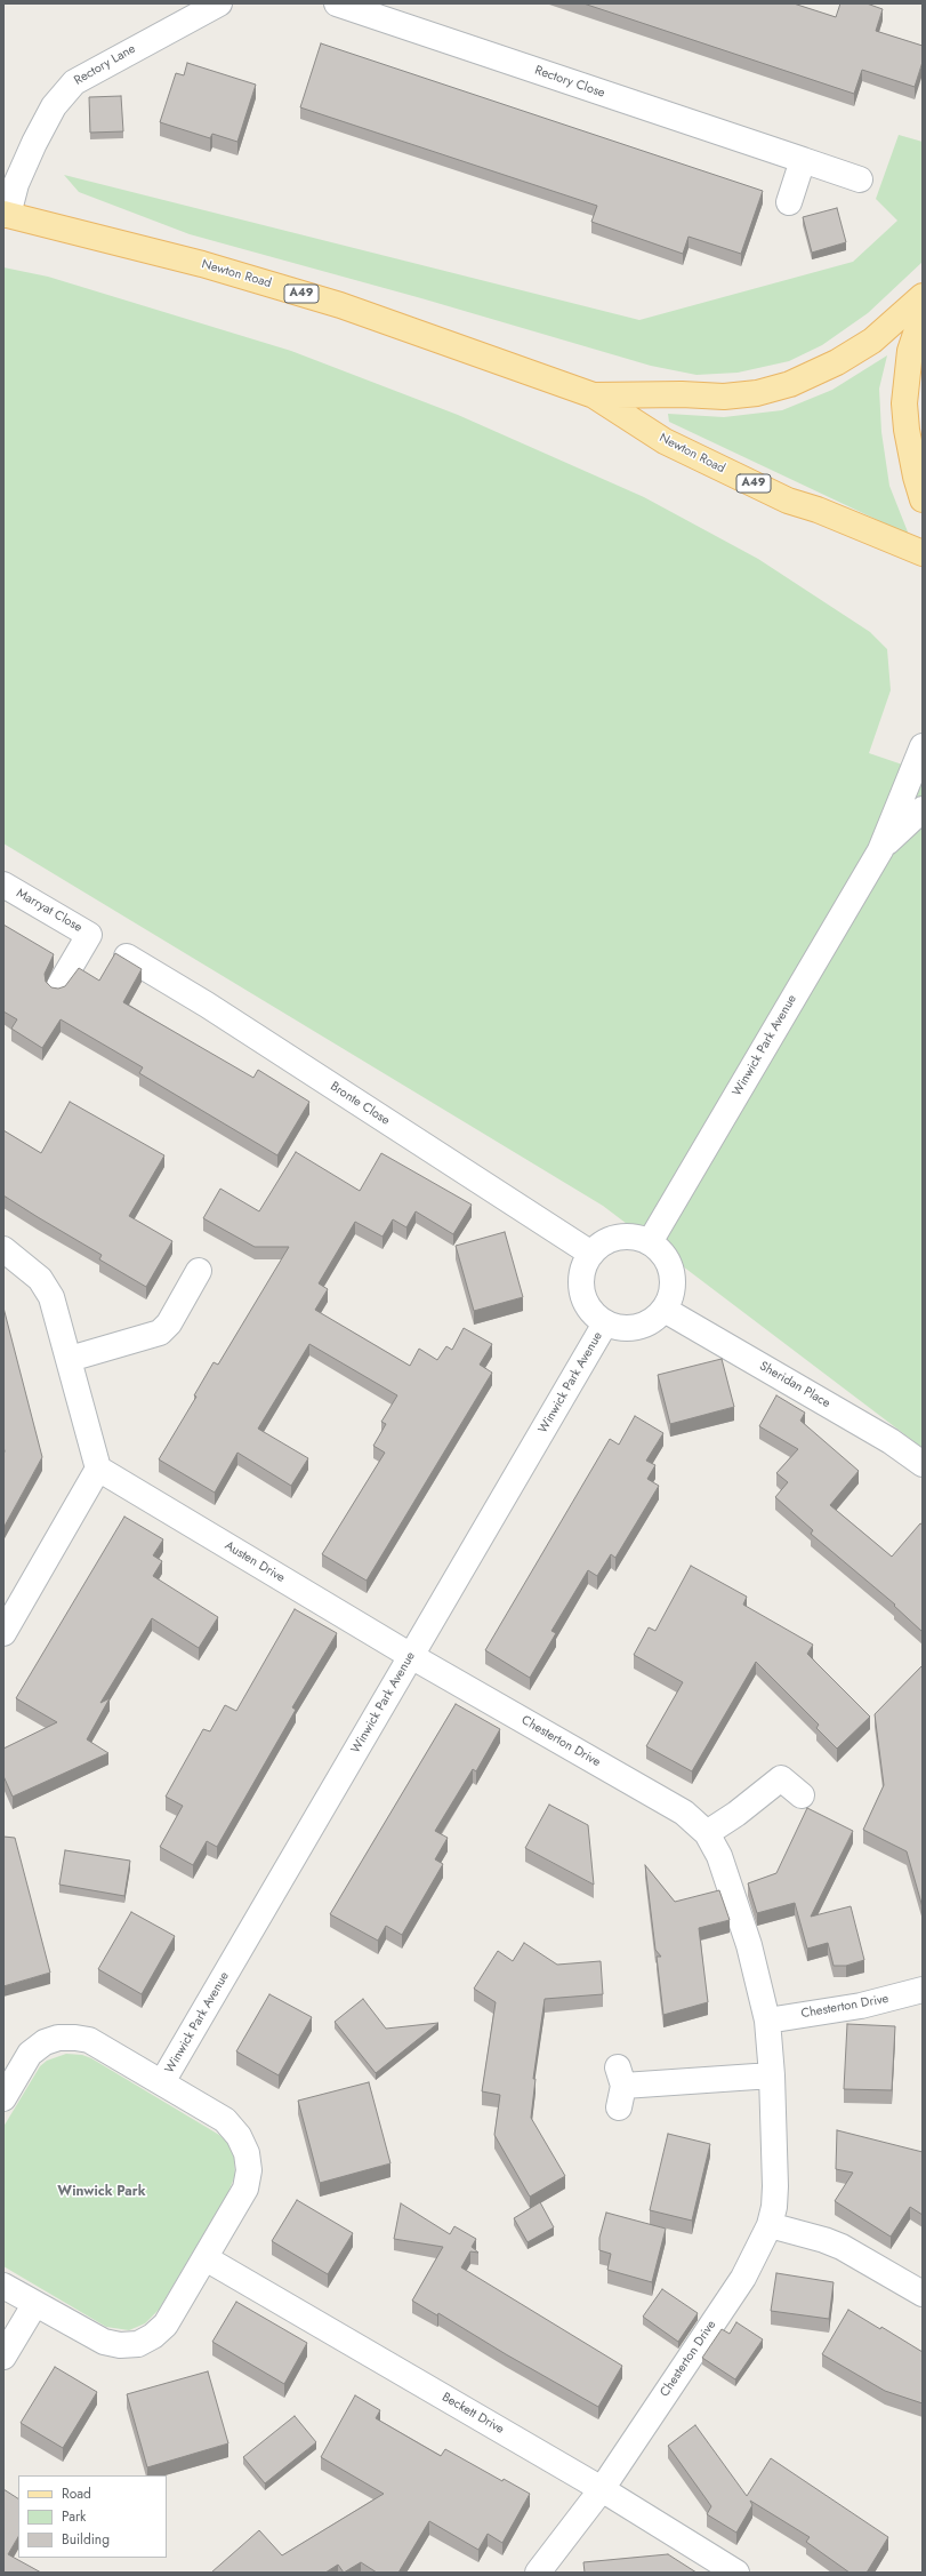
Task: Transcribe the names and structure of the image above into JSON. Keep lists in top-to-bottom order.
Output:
{
  "streets": {
    "main road": ["Newton Road", "A49"],
    "street": [
      "Rectory Lane",
      "Rectory Close",
      "Marryat Close",
      "Winwick Park Avenue",
      "Bronte Close",
      "Sheridan Place",
      "Austen Drive",
      "Chesterton Drive",
      "Beckett Drive"
    ]
  },
  "crossings": [
    ["Rectory Lane", "Newton Road"],
    ["Winwick Park Avenue", "Bronte Close"],
    ["Winwick Park Avenue", "Sheridan Place"],
    ["Winwick Park Avenue", "Austen Drive"],
    ["Winwick Park Avenue", "Chesterton Drive"],
    ["Winwick Park Avenue", "Beckett Drive"],
    ["Bronte Close", "Sheridan Place"],
    ["Austen Drive", "Chesterton Drive"],
    ["Chesterton Drive", "Beckett Drive"]
  ],
  "districts": ["Winwick Park"],
  "legend": ["Road", "Park", "Building"]
}
